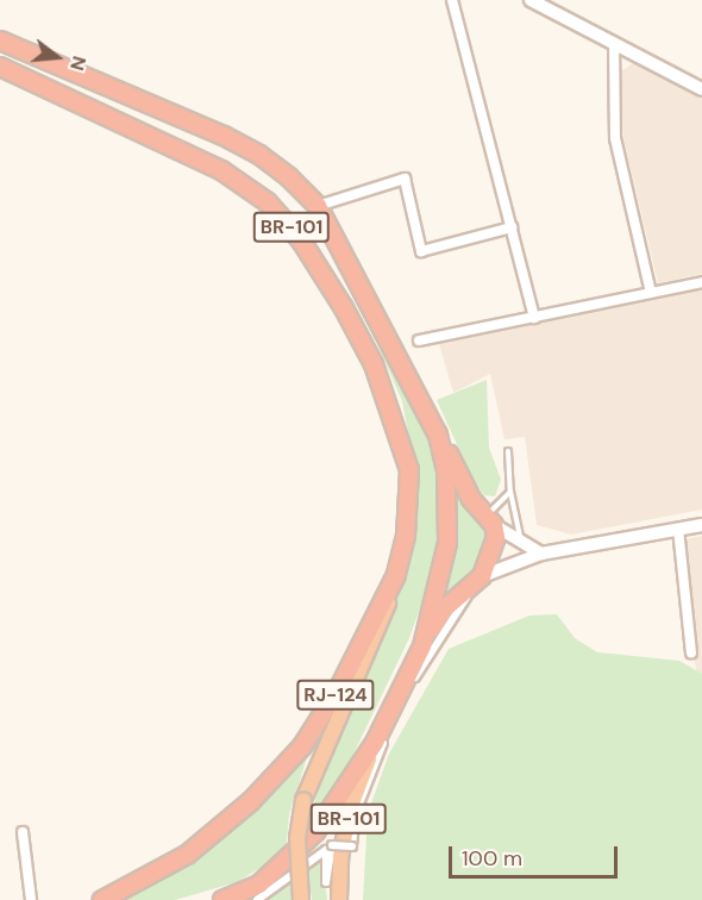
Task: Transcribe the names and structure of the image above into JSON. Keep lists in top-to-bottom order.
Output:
{
  "streets": {
    "highway": ["BR-101", "RJ-124"]
  },
  "crossings": [
    ["BR-101", "RJ-124"]
  ],
  "scale_bar": "100 m",
  "north": "right"
}
